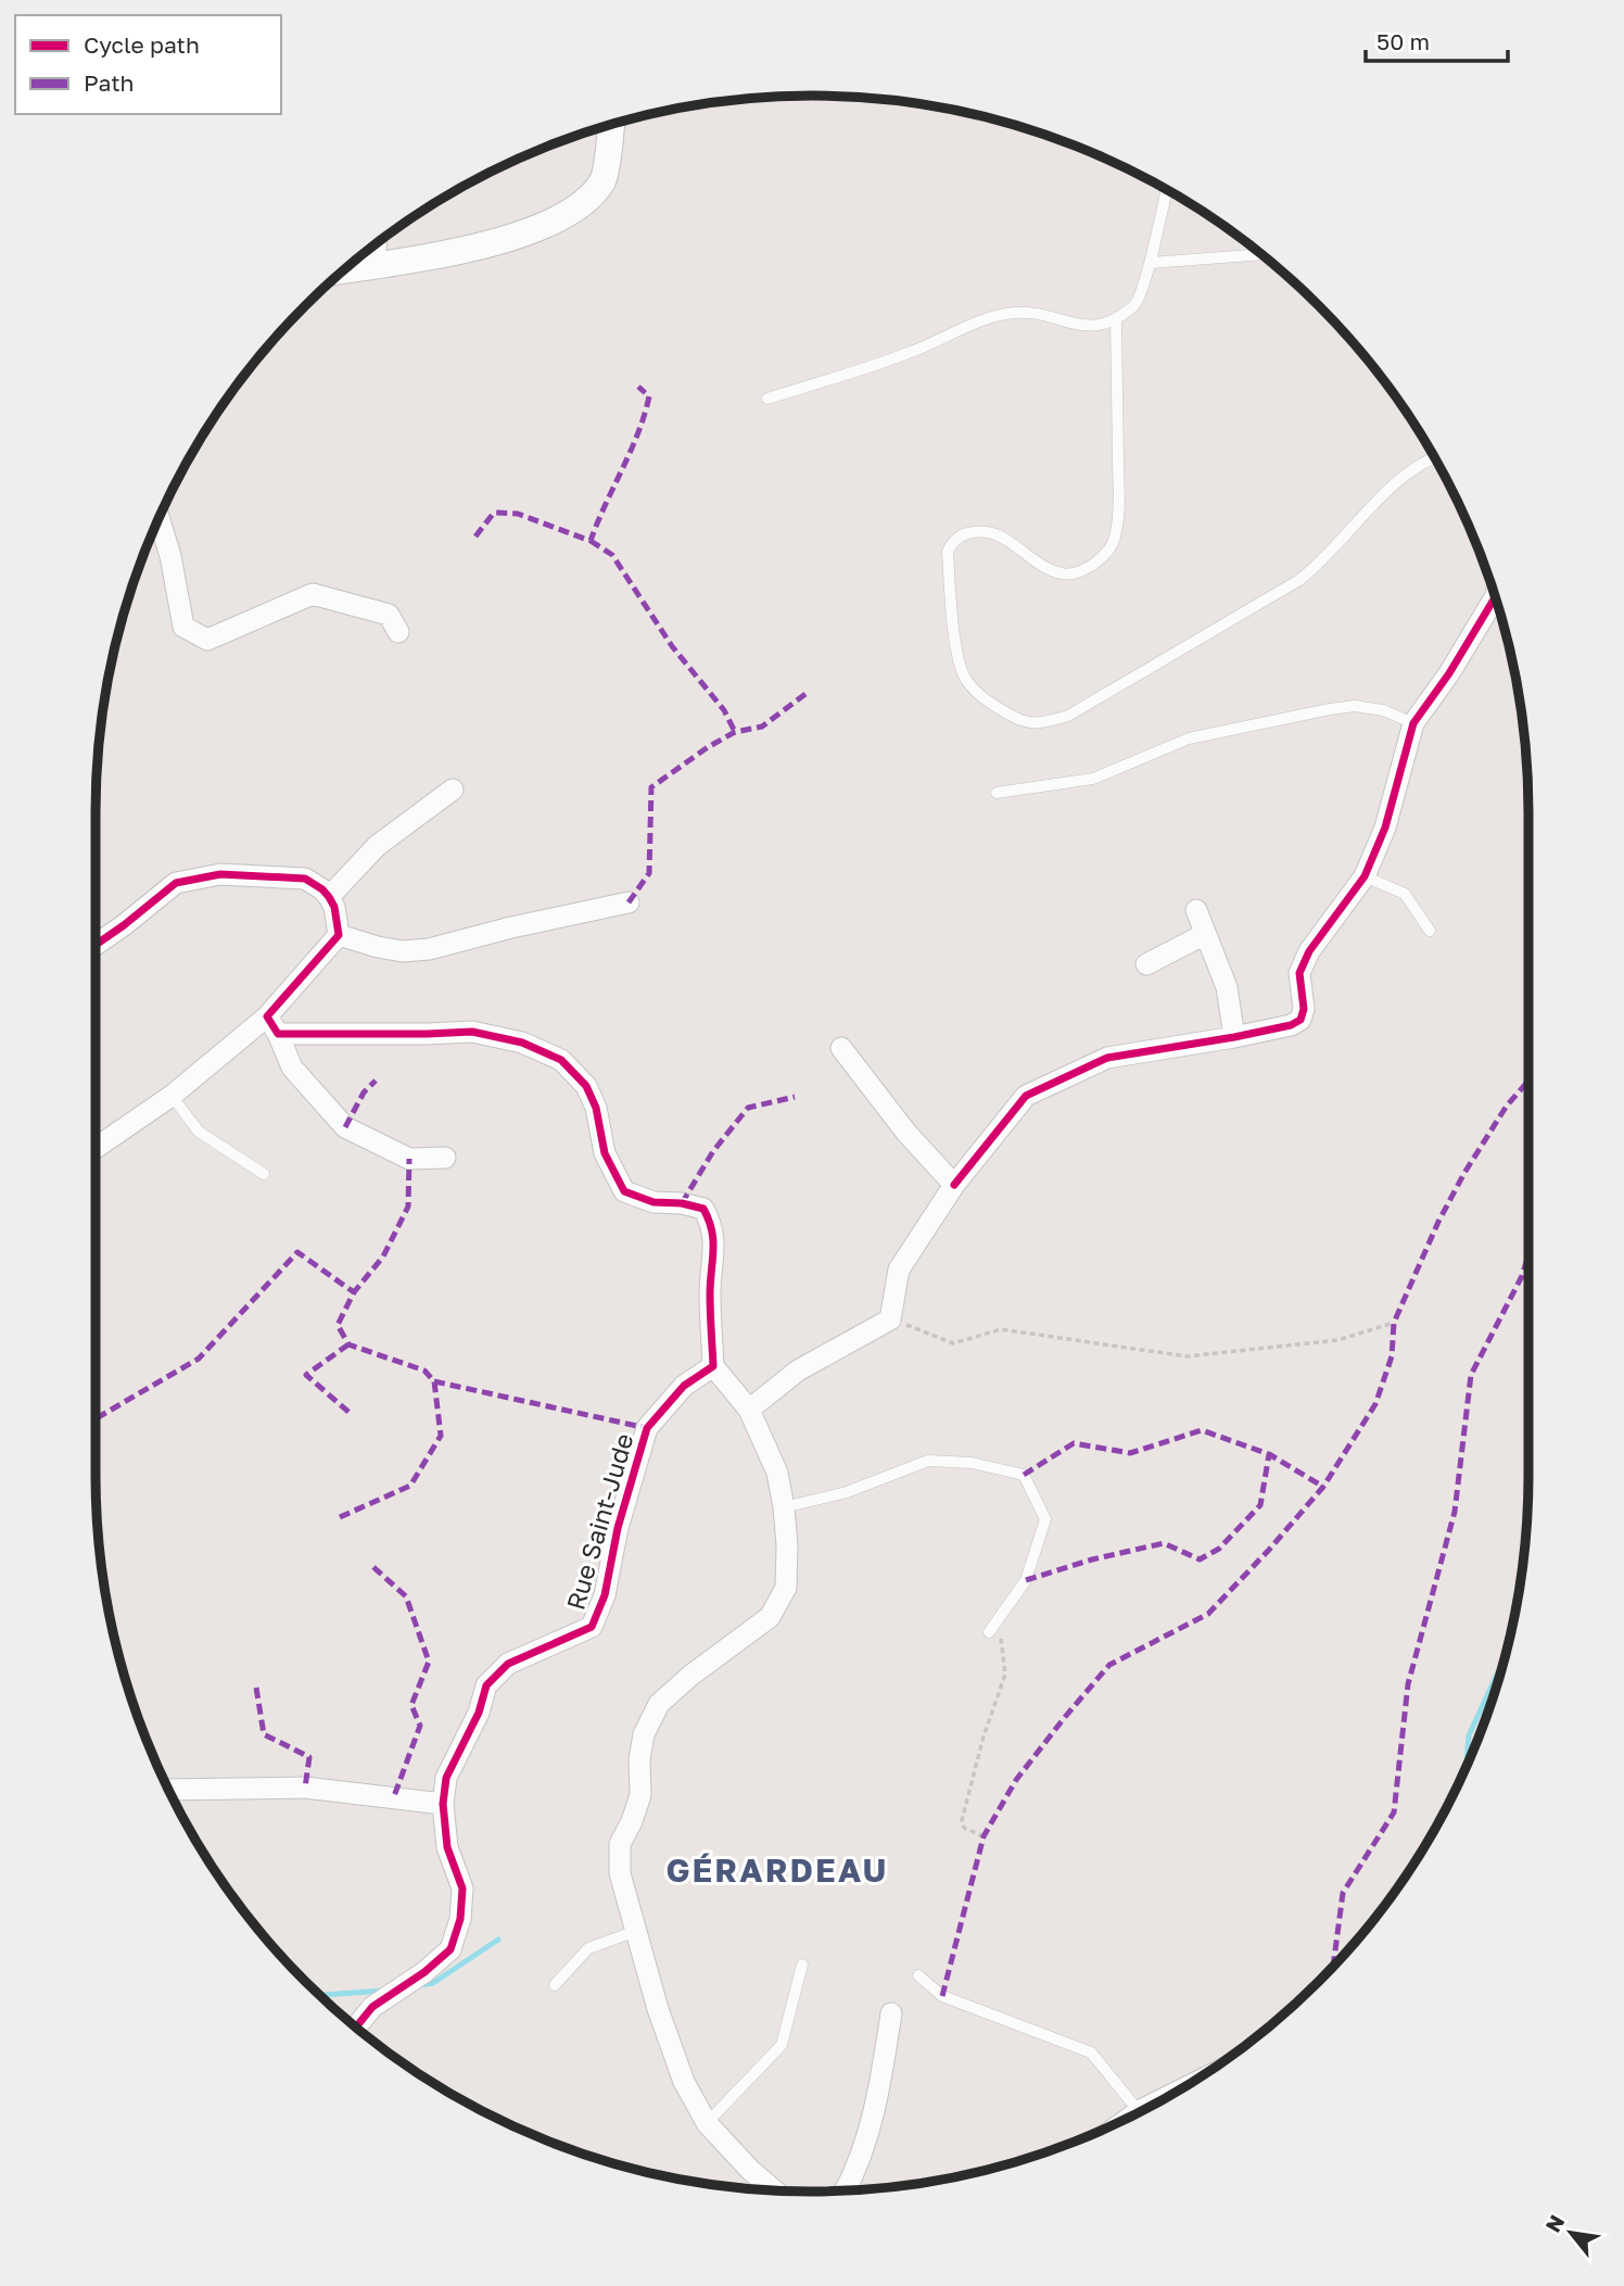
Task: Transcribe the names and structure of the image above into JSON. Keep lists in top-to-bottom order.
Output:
{
  "streets": {
    "street": ["Rue Saint-Jude"]
  },
  "districts": ["GÉRARDEAU"],
  "legend": ["Cycle path", "Path"],
  "scale_bar": "50 m",
  "north": "top left"
}
